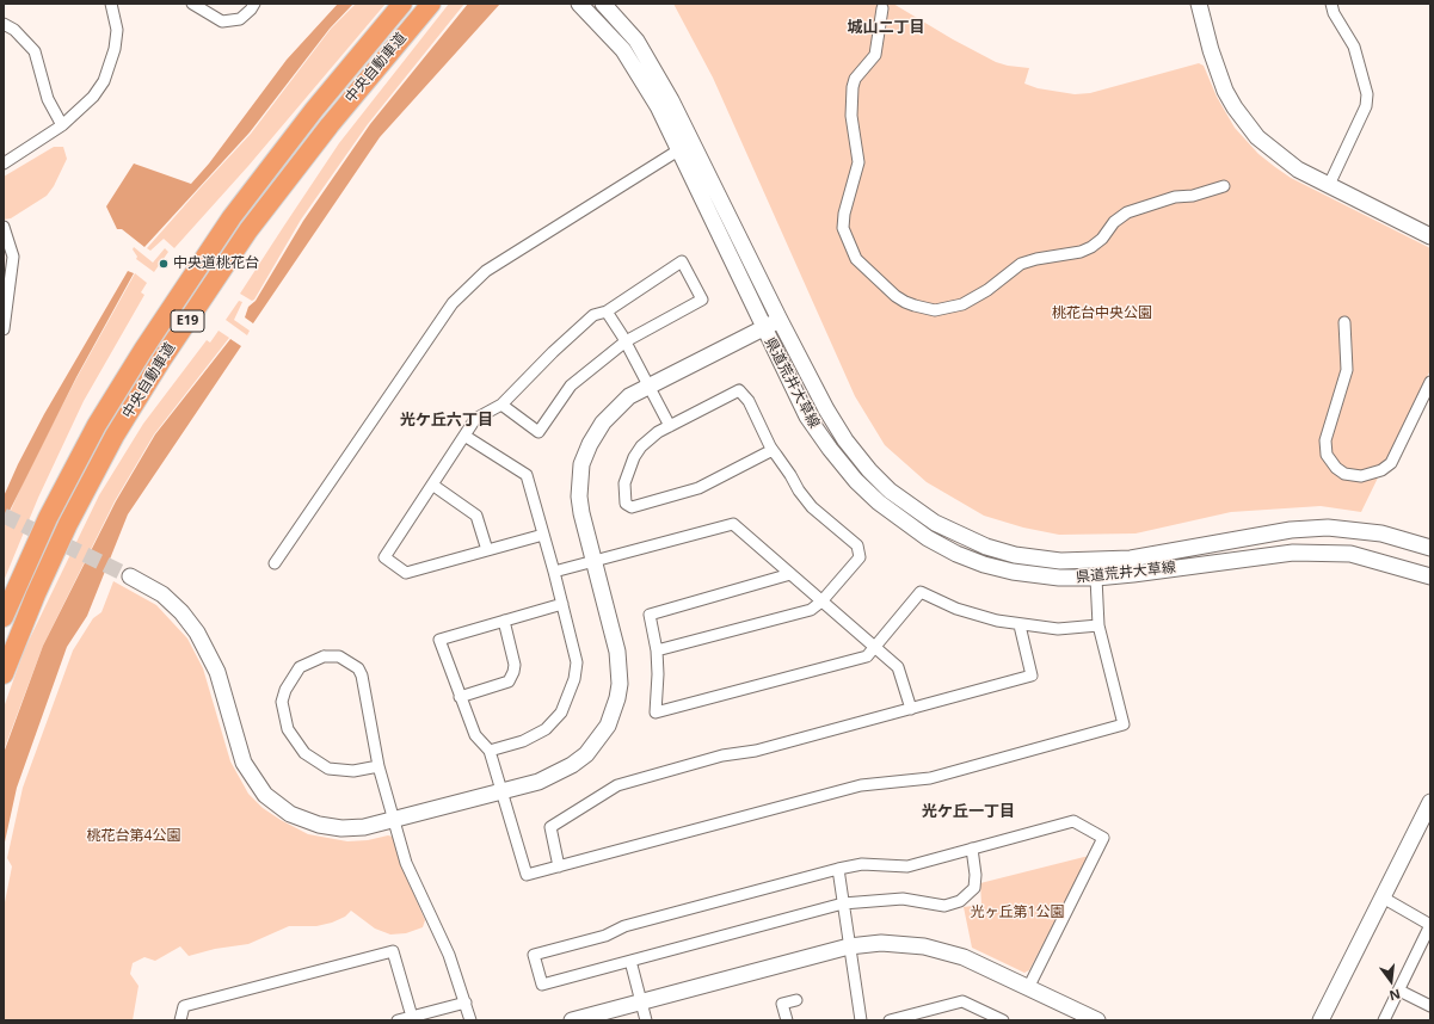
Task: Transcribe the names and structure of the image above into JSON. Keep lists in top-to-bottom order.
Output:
{
  "streets": {
    "highway": ["中央自動車道", "E19"],
    "street": ["県道荒井大草線"]
  },
  "districts": ["城山二丁目", "光ケ丘六丁目", "光ケ丘一丁目"],
  "parks": ["桃花台中央公園", "桃花台第4公園", "光ヶ丘第1公園"],
  "places": ["中央道桃花台"],
  "north": "bottom"
}
